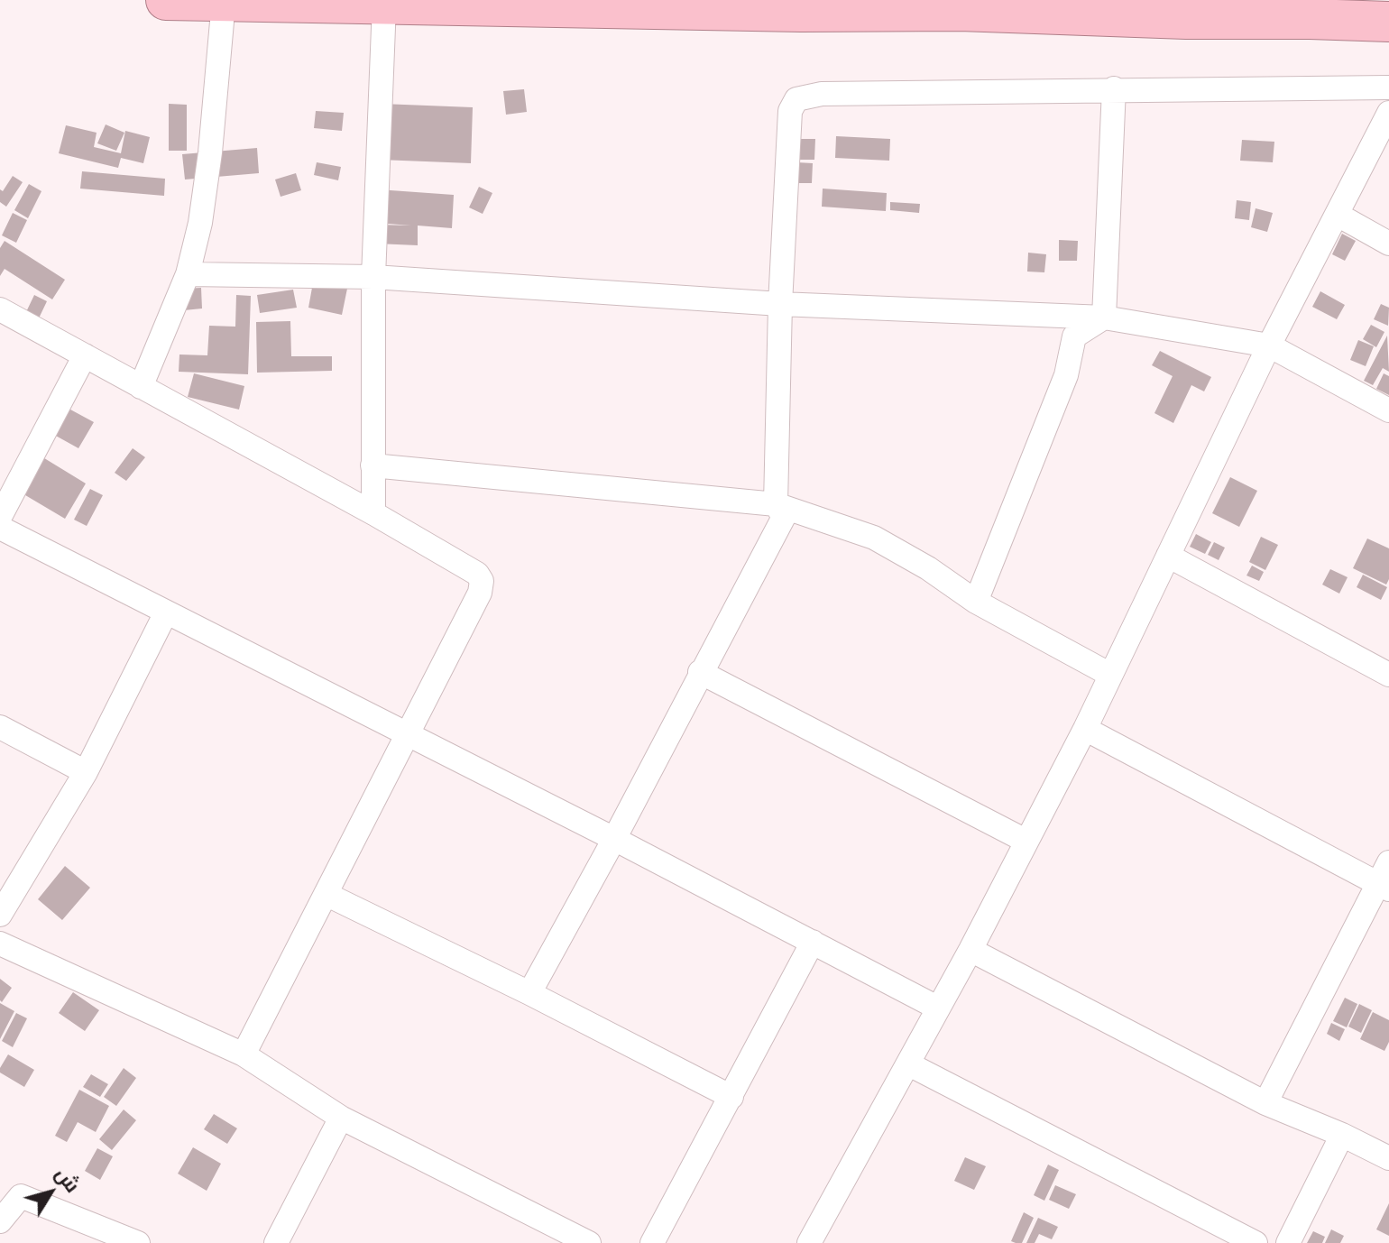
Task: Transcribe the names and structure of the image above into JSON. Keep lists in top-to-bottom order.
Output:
{
  "north": "top right"
}
